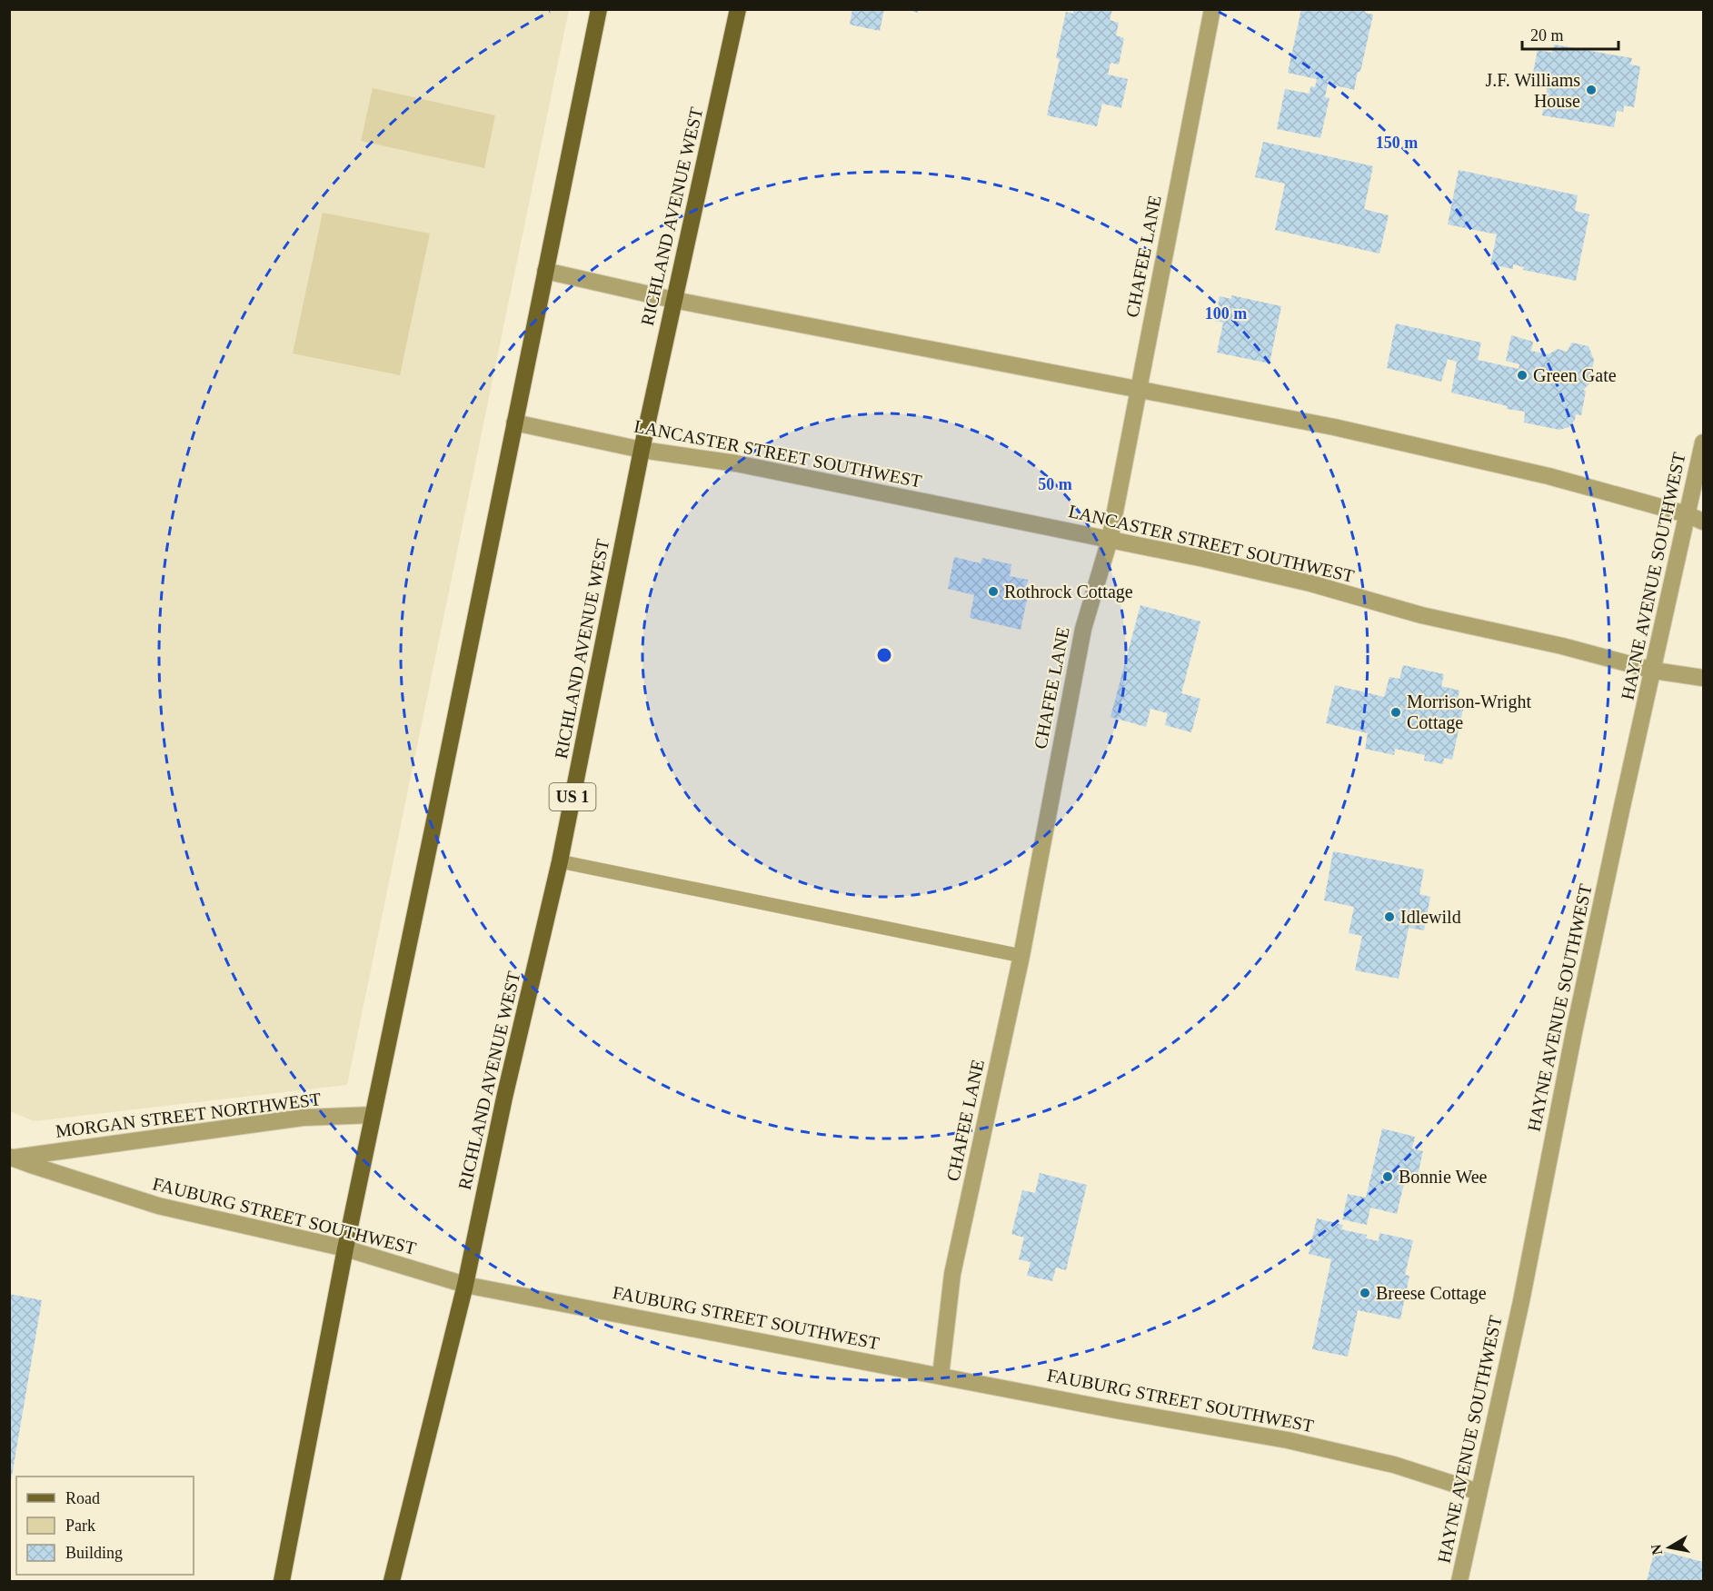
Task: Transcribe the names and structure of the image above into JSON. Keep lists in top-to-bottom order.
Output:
{
  "streets": {
    "main road": ["RICHLAND AVENUE WEST", "US 1"],
    "street": [
      "CHAFEE LANE",
      "LANCASTER STREET SOUTHWEST",
      "HAYNE AVENUE SOUTHWEST",
      "MORGAN STREET NORTHWEST",
      "FAUBURG STREET SOUTHWEST"
    ]
  },
  "crossings": [
    ["RICHLAND AVENUE WEST", "LANCASTER STREET SOUTHWEST"],
    ["RICHLAND AVENUE WEST", "FAUBURG STREET SOUTHWEST"],
    ["CHAFEE LANE", "LANCASTER STREET SOUTHWEST"],
    ["CHAFEE LANE", "FAUBURG STREET SOUTHWEST"],
    ["LANCASTER STREET SOUTHWEST", "HAYNE AVENUE SOUTHWEST"],
    ["HAYNE AVENUE SOUTHWEST", "FAUBURG STREET SOUTHWEST"],
    ["MORGAN STREET NORTHWEST", "FAUBURG STREET SOUTHWEST"]
  ],
  "places": [
    "J.F. Williams House",
    "Green Gate",
    "Rothrock Cottage",
    "Morrison-Wright Cottage",
    "Idlewild",
    "Bonnie Wee",
    "Breese Cottage"
  ],
  "legend": ["Road", "Park", "Building"],
  "scale_bar": "20 m",
  "north": "left",
  "rings": ["150 m", "100 m", "50 m"]
}
